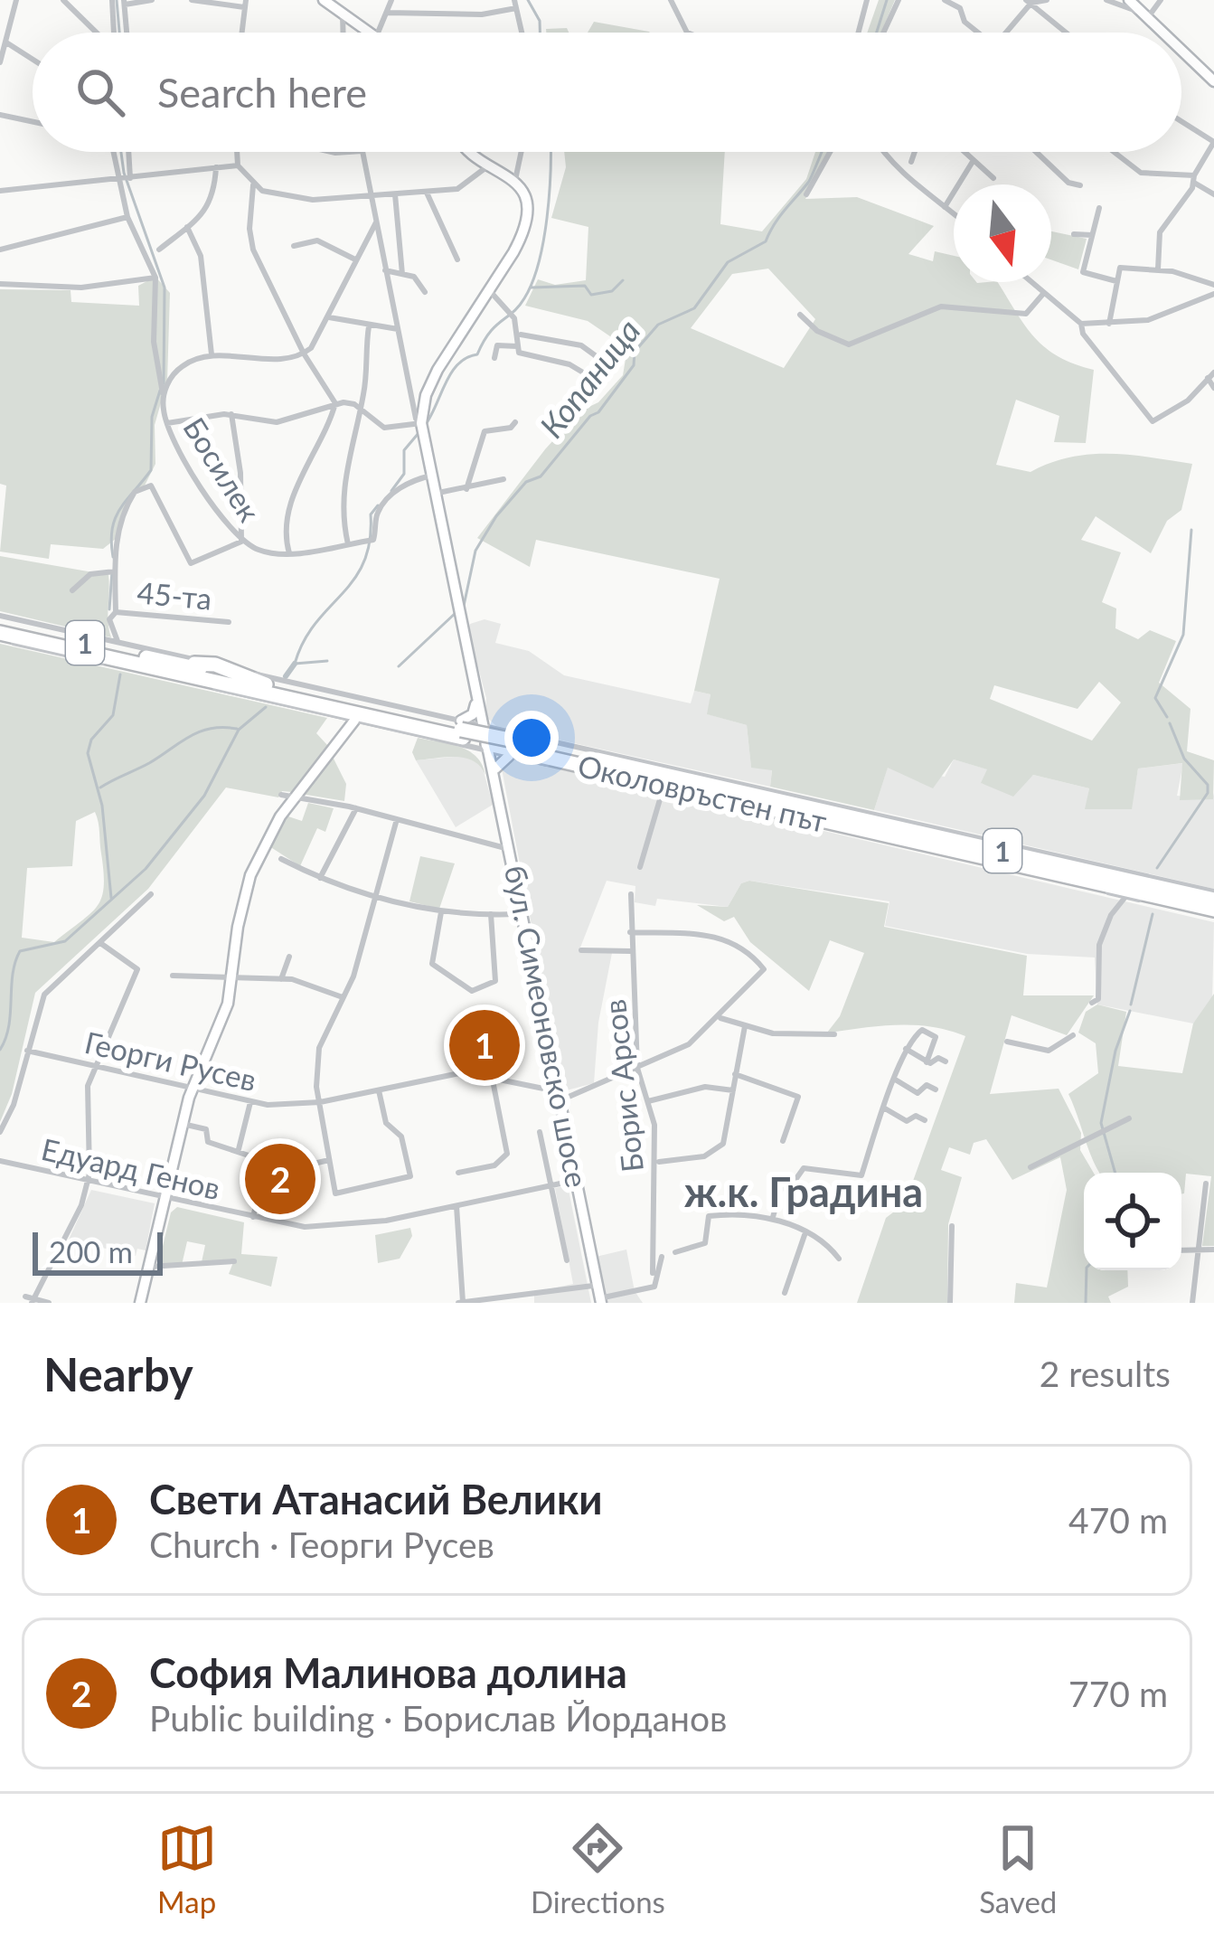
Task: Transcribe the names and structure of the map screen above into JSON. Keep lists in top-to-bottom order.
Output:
{
  "streets": {
    "highway": ["1", "Околовръстен път"],
    "street": [
      "Босилек",
      "45-та",
      "бул. Симеоновско шосе",
      "Георги Русев",
      "Борис Арсов",
      "Едуард Генов"
    ]
  },
  "crossings": [
    ["Босилек", "бул. Симеоновско шосе"],
    ["бул. Симеоновско шосе", "Георги Русев"],
    ["бул. Симеоновско шосе", "Едуард Генов"]
  ],
  "districts": ["ж.к. Градина"],
  "water": ["Копаница"],
  "scale_bar": "200 m",
  "north": "bottom",
  "page": {
    "search": "Search here",
    "pins": ["1", "2"],
    "scale": "200 m",
    "heading": ["Nearby", "2 results"],
    "list": [
      {
        "mark": "1",
        "name": "Свети Атанасий Велики",
        "note": "Church · Георги Русев",
        "value": "470 m"
      },
      {
        "mark": "2",
        "name": "София Малинова долина",
        "note": "Public building · Борислав Йорданов",
        "value": "770 m"
      }
    ],
    "nav": ["Map", "Directions", "Saved"]
  }
}
